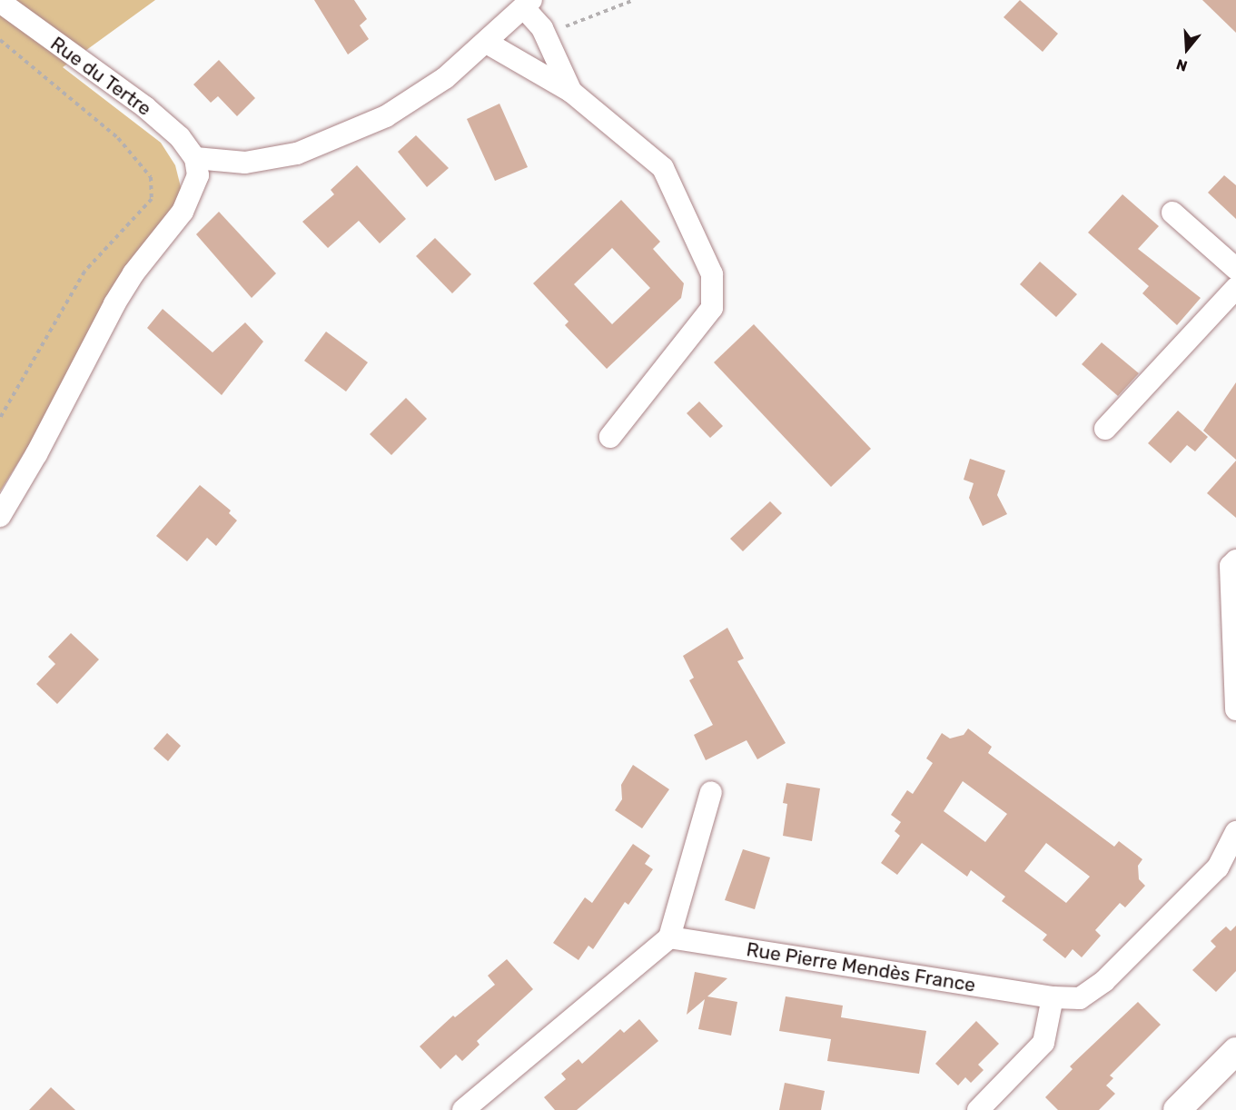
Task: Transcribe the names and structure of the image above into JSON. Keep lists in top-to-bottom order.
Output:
{
  "streets": {
    "street": ["Rue du Tertre", "Rue Pierre Mendès France"]
  },
  "north": "bottom"
}
